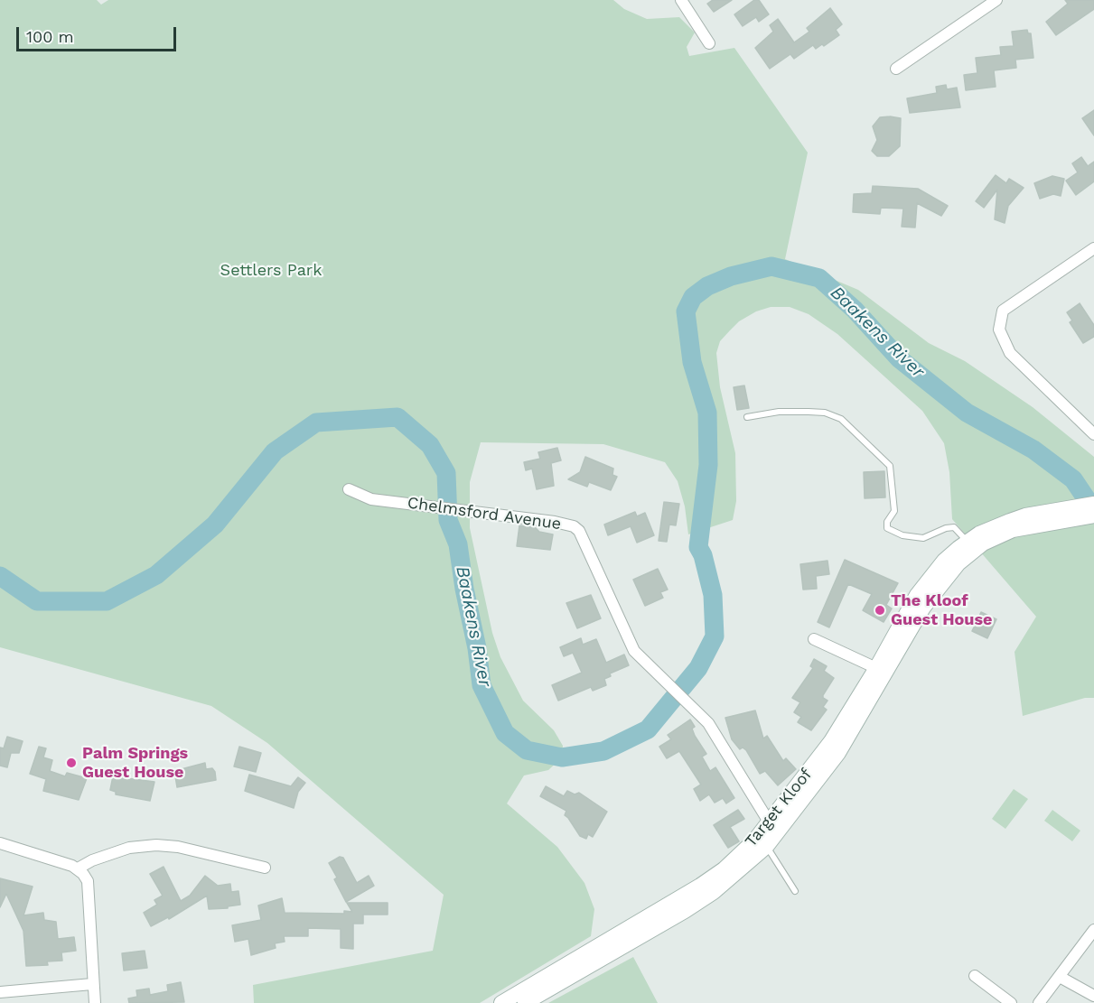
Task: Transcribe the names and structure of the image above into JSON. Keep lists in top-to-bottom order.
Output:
{
  "streets": {
    "main road": ["Target Kloof"],
    "street": ["Chelmsford Avenue"]
  },
  "crossings": [
    ["Chelmsford Avenue", "Target Kloof"]
  ],
  "water": ["Baakens River"],
  "parks": ["Settlers Park"],
  "places": ["The Kloof Guest House", "Palm Springs Guest House"],
  "scale_bar": "100 m"
}
